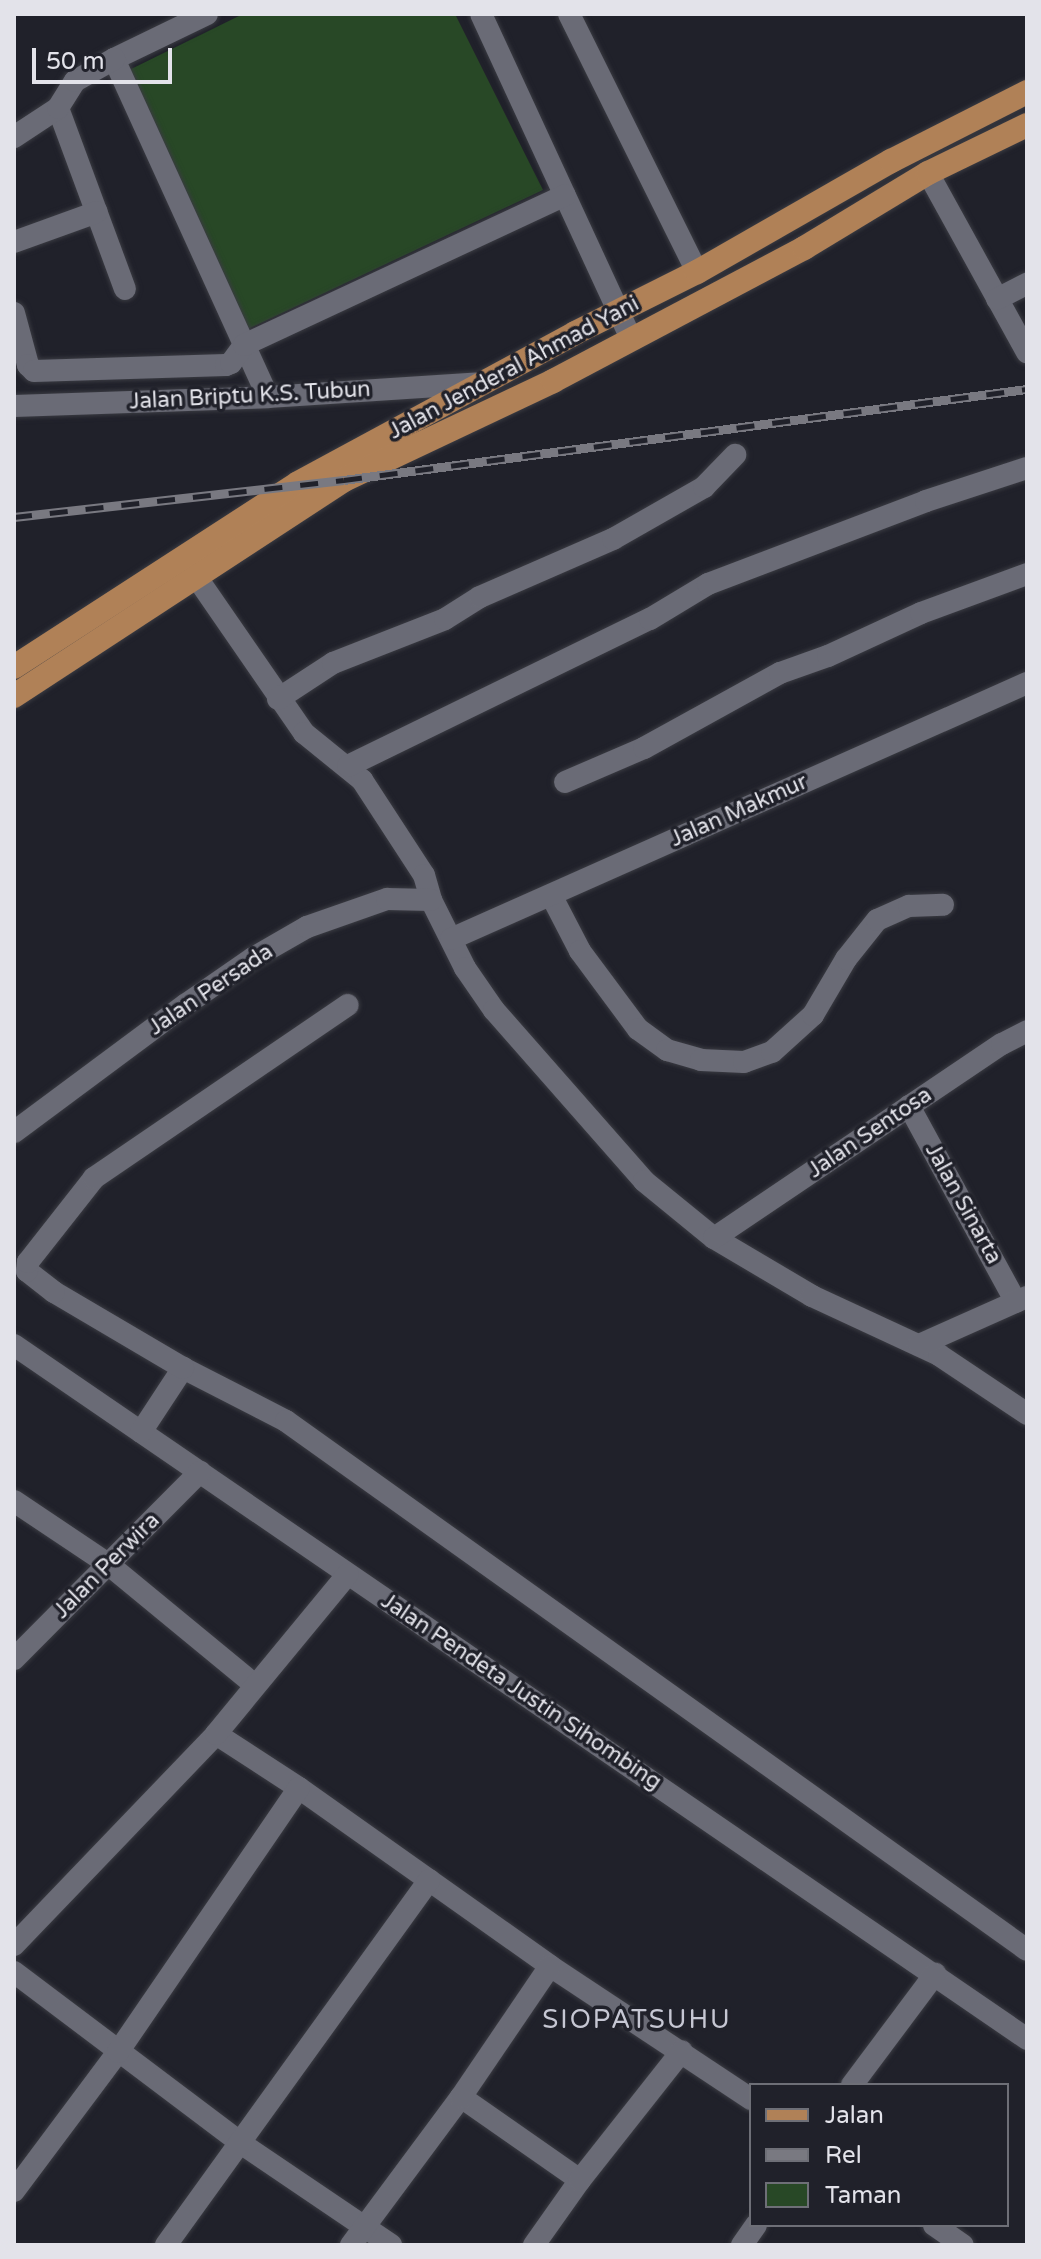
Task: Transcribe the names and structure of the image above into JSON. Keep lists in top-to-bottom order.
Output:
{
  "streets": {
    "main road": ["Jalan Jenderal Ahmad Yani"],
    "street": [
      "Jalan Briptu K.S. Tubun",
      "Jalan Makmur",
      "Jalan Persada",
      "Jalan Sentosa",
      "Jalan Sinarta",
      "Jalan Perwira",
      "Jalan Pendeta Justin Sihombing"
    ]
  },
  "crossings": [
    ["Jalan Jenderal Ahmad Yani", "Jalan Briptu K.S. Tubun"],
    ["Jalan Sentosa", "Jalan Sinarta"],
    ["Jalan Perwira", "Jalan Pendeta Justin Sihombing"]
  ],
  "districts": ["SIOPATSUHU"],
  "legend": ["Jalan", "Rel", "Taman"],
  "scale_bar": "50 m"
}
